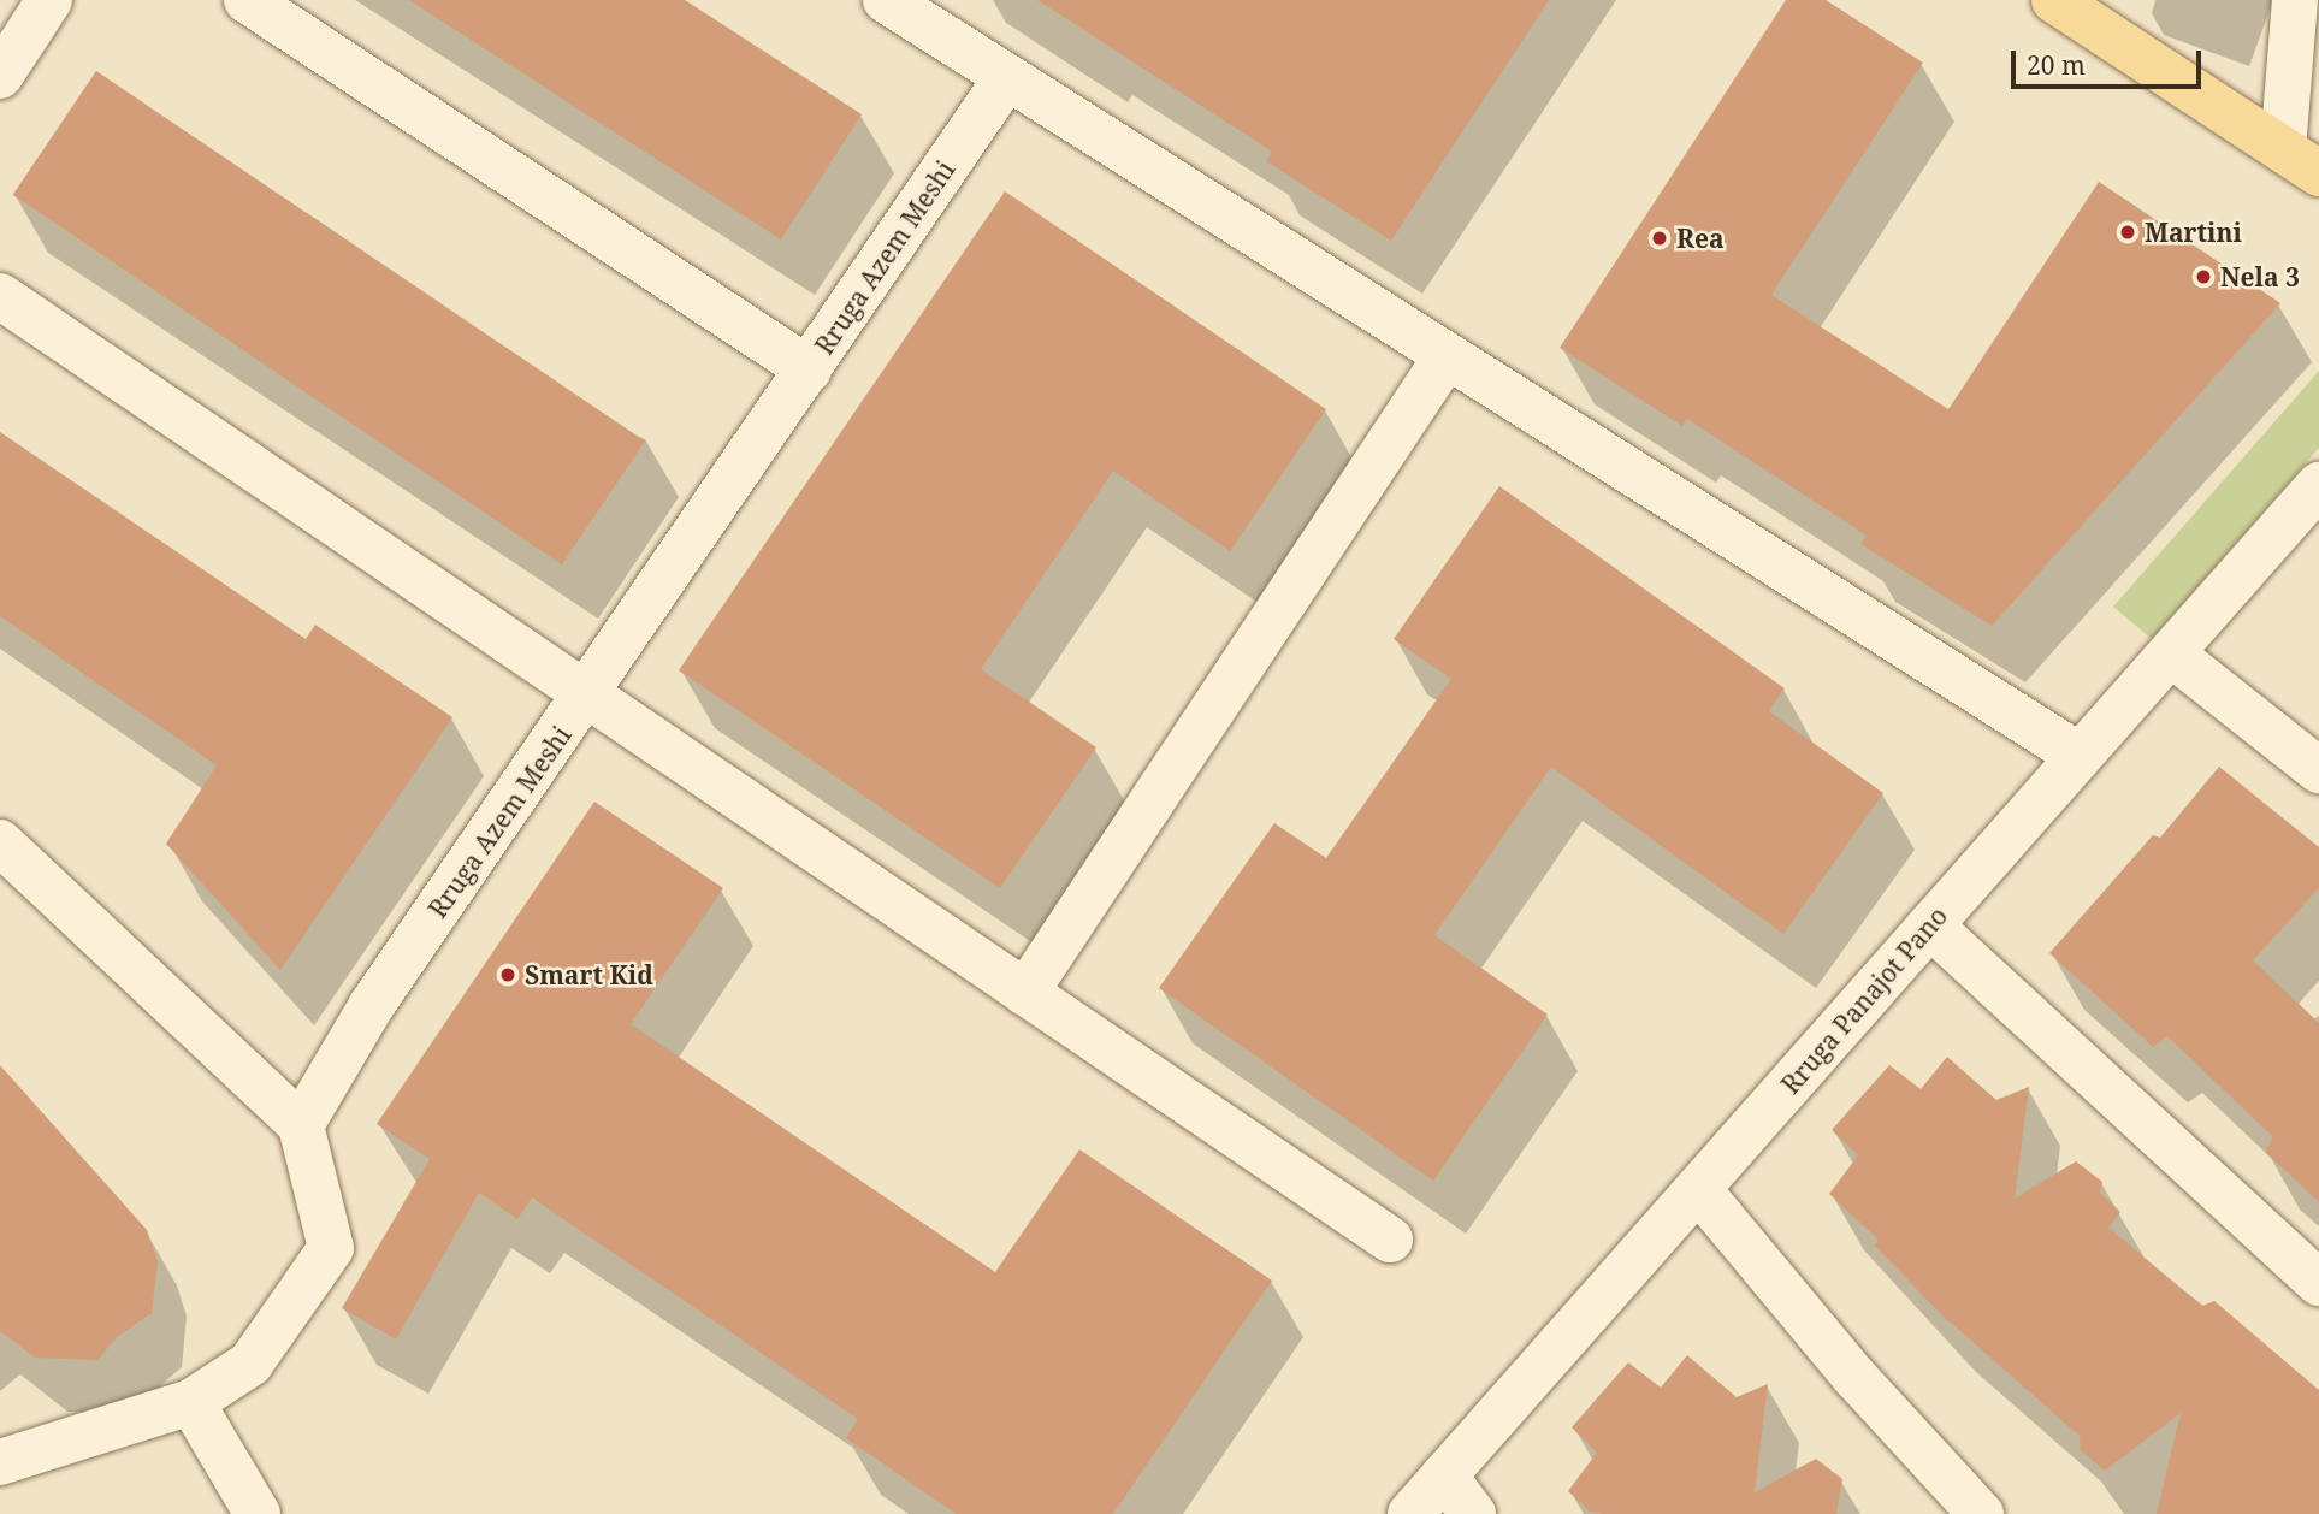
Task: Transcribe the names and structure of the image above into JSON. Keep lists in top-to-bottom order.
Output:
{
  "streets": {
    "street": ["Rruga Azem Meshi", "Rruga Panajot Pano"]
  },
  "places": [
    "Martini",
    "Rea",
    "Nela 3",
    "Smart Kid"
  ],
  "scale_bar": "20 m"
}
